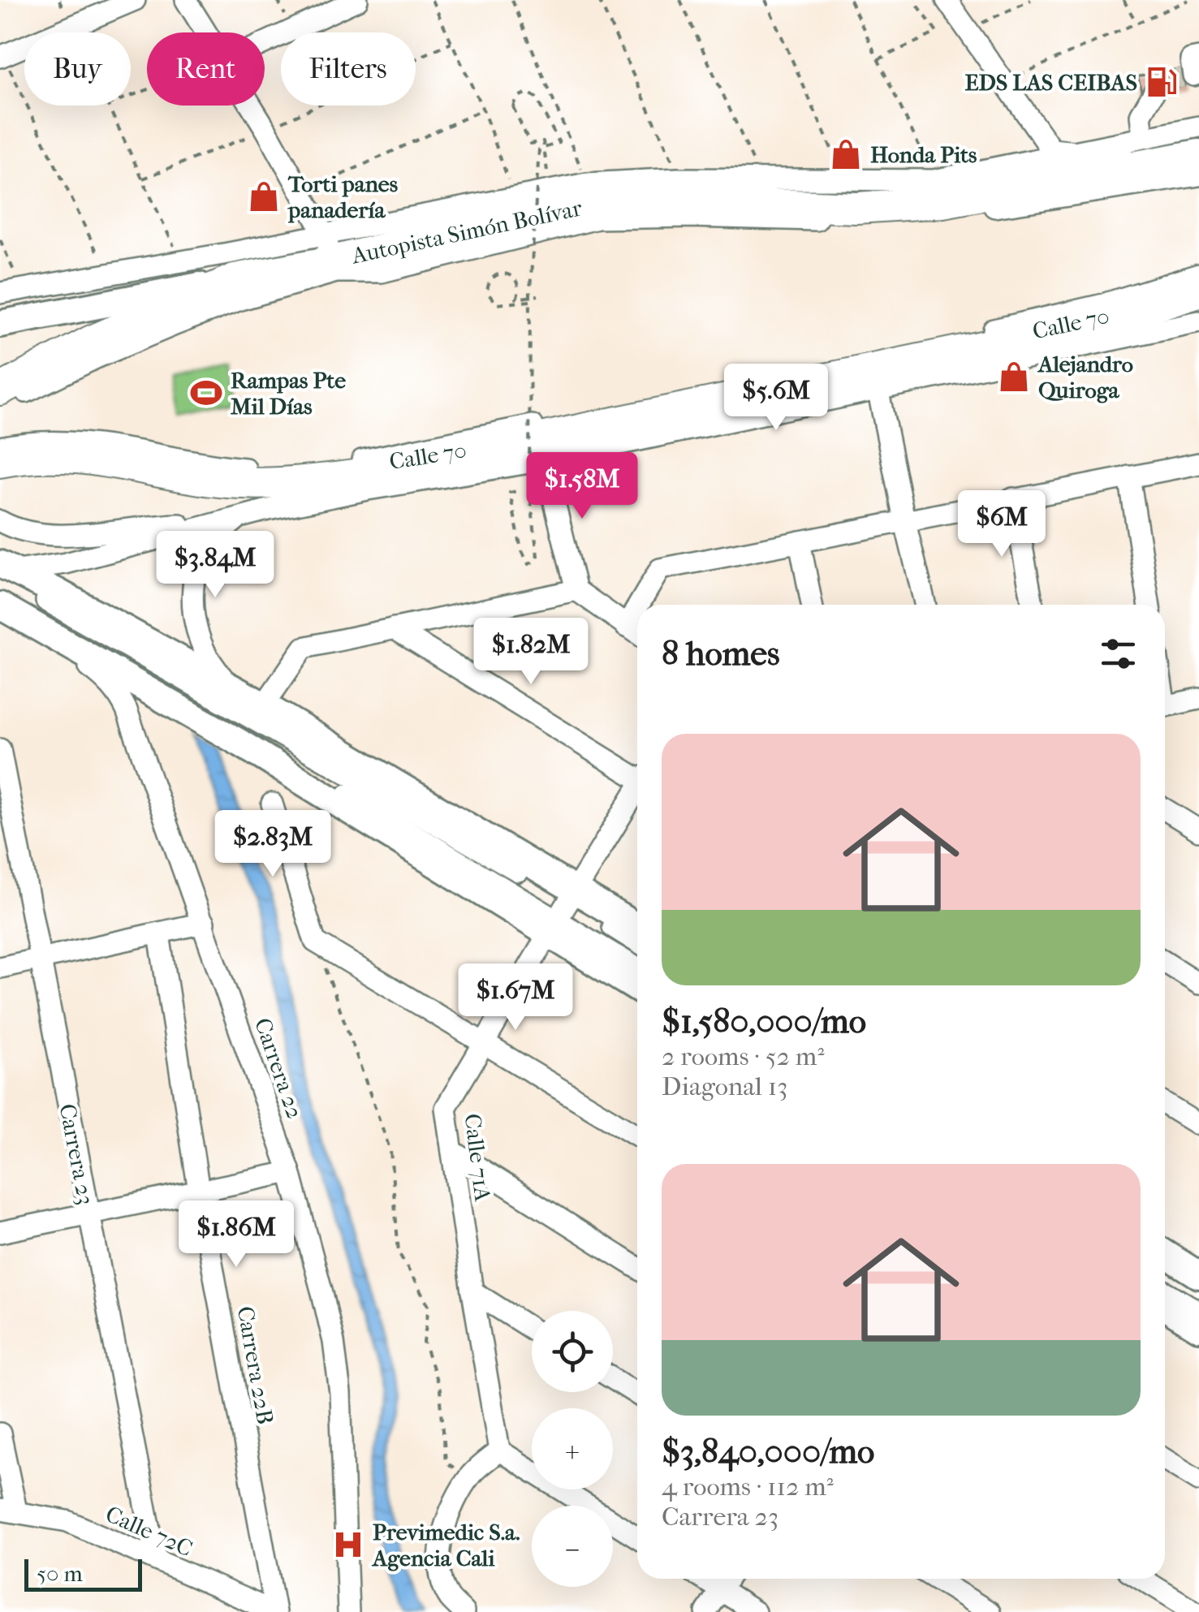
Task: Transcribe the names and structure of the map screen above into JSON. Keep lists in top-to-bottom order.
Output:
{
  "streets": {
    "highway": ["Autopista Simón Bolívar"],
    "street": [
      "Calle 70",
      "Carrera 22",
      "Carrera 23",
      "Calle 71A",
      "Carrera 22B",
      "Calle 72C"
    ]
  },
  "crossings": [
    ["Carrera 23", "Calle 72C"],
    ["Carrera 22B", "Calle 72C"]
  ],
  "places": {
    "fuel station": ["EDS LAS CEIBAS"],
    "shop": ["Honda Pits", "Torti panes panadería", "Alejandro Quiroga"],
    "sports": ["Rampas Pte Mil Días"],
    "hospital": ["Previmedic S.a. Agencia Cali"]
  },
  "scale_bar": "50 m",
  "page": {
    "chip": ["Buy", "Rent", "Filters"],
    "price": [
      "$5.6M",
      "$1.58M",
      "$6M",
      "$3.84M",
      "$1.82M",
      "$2.83M",
      "$1.67M",
      "$1.86M"
    ],
    "heading": "8 homes",
    "list": [
      {
        "name": "$1,580,000/mo",
        "note": "2 rooms · 52 m² · Diagonal 13"
      },
      {
        "name": "$3,840,000/mo",
        "note": "4 rooms · 112 m² · Carrera 23"
      }
    ],
    "map_buttons": ["+", "−"],
    "scale": "50 m"
  }
}
